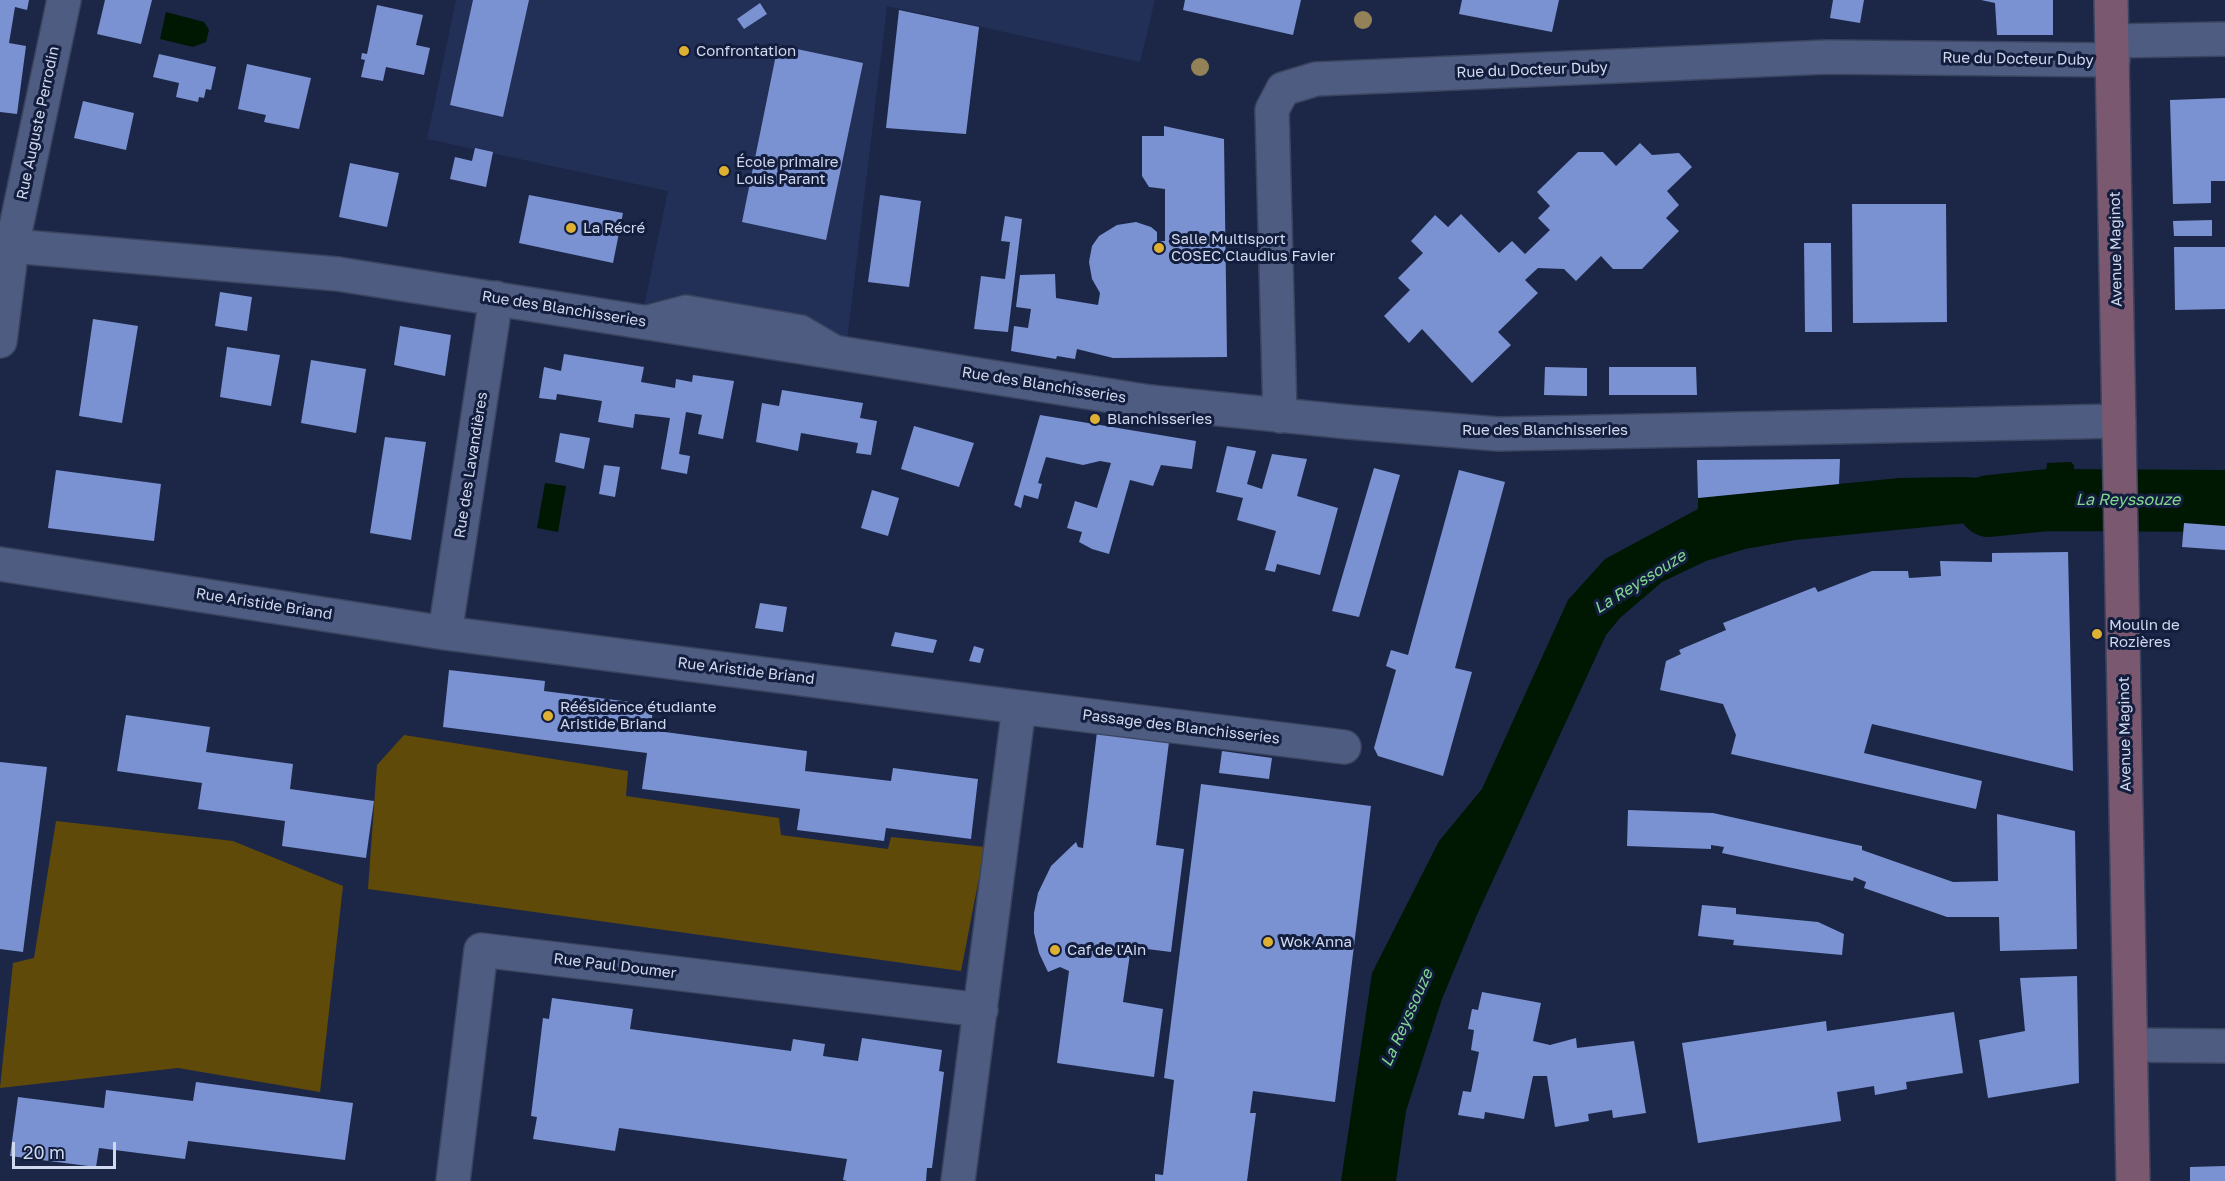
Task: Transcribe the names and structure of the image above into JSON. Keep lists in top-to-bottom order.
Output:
{
  "streets": {
    "main road": ["Avenue Maginot"],
    "street": [
      "Rue du Docteur Duby",
      "Rue Auguste Perrodin",
      "Rue des Blanchisseries",
      "Rue des Lavandières",
      "Rue Aristide Briand",
      "Passage des Blanchisseries",
      "Rue Paul Doumer"
    ]
  },
  "crossings": [
    ["Rue du Docteur Duby", "Avenue Maginot"],
    ["Rue du Docteur Duby", "Rue des Blanchisseries"],
    ["Rue Auguste Perrodin", "Rue des Blanchisseries"],
    ["Avenue Maginot", "Rue des Blanchisseries"],
    ["Rue des Blanchisseries", "Rue des Lavandières"],
    ["Rue des Lavandières", "Rue Aristide Briand"],
    ["Rue Aristide Briand", "Passage des Blanchisseries"]
  ],
  "water": ["La Reyssouze"],
  "places": [
    "Confrontation",
    "École primaire Louis Parant",
    "La Récré",
    "Salle Multisport COSEC Claudius Favier",
    "Blanchisseries",
    "Moulin de Rozières",
    "Réésidence étudiante Aristide Briand",
    "Wok Anna",
    "Caf de l'Ain"
  ],
  "scale_bar": "20 m"
}
